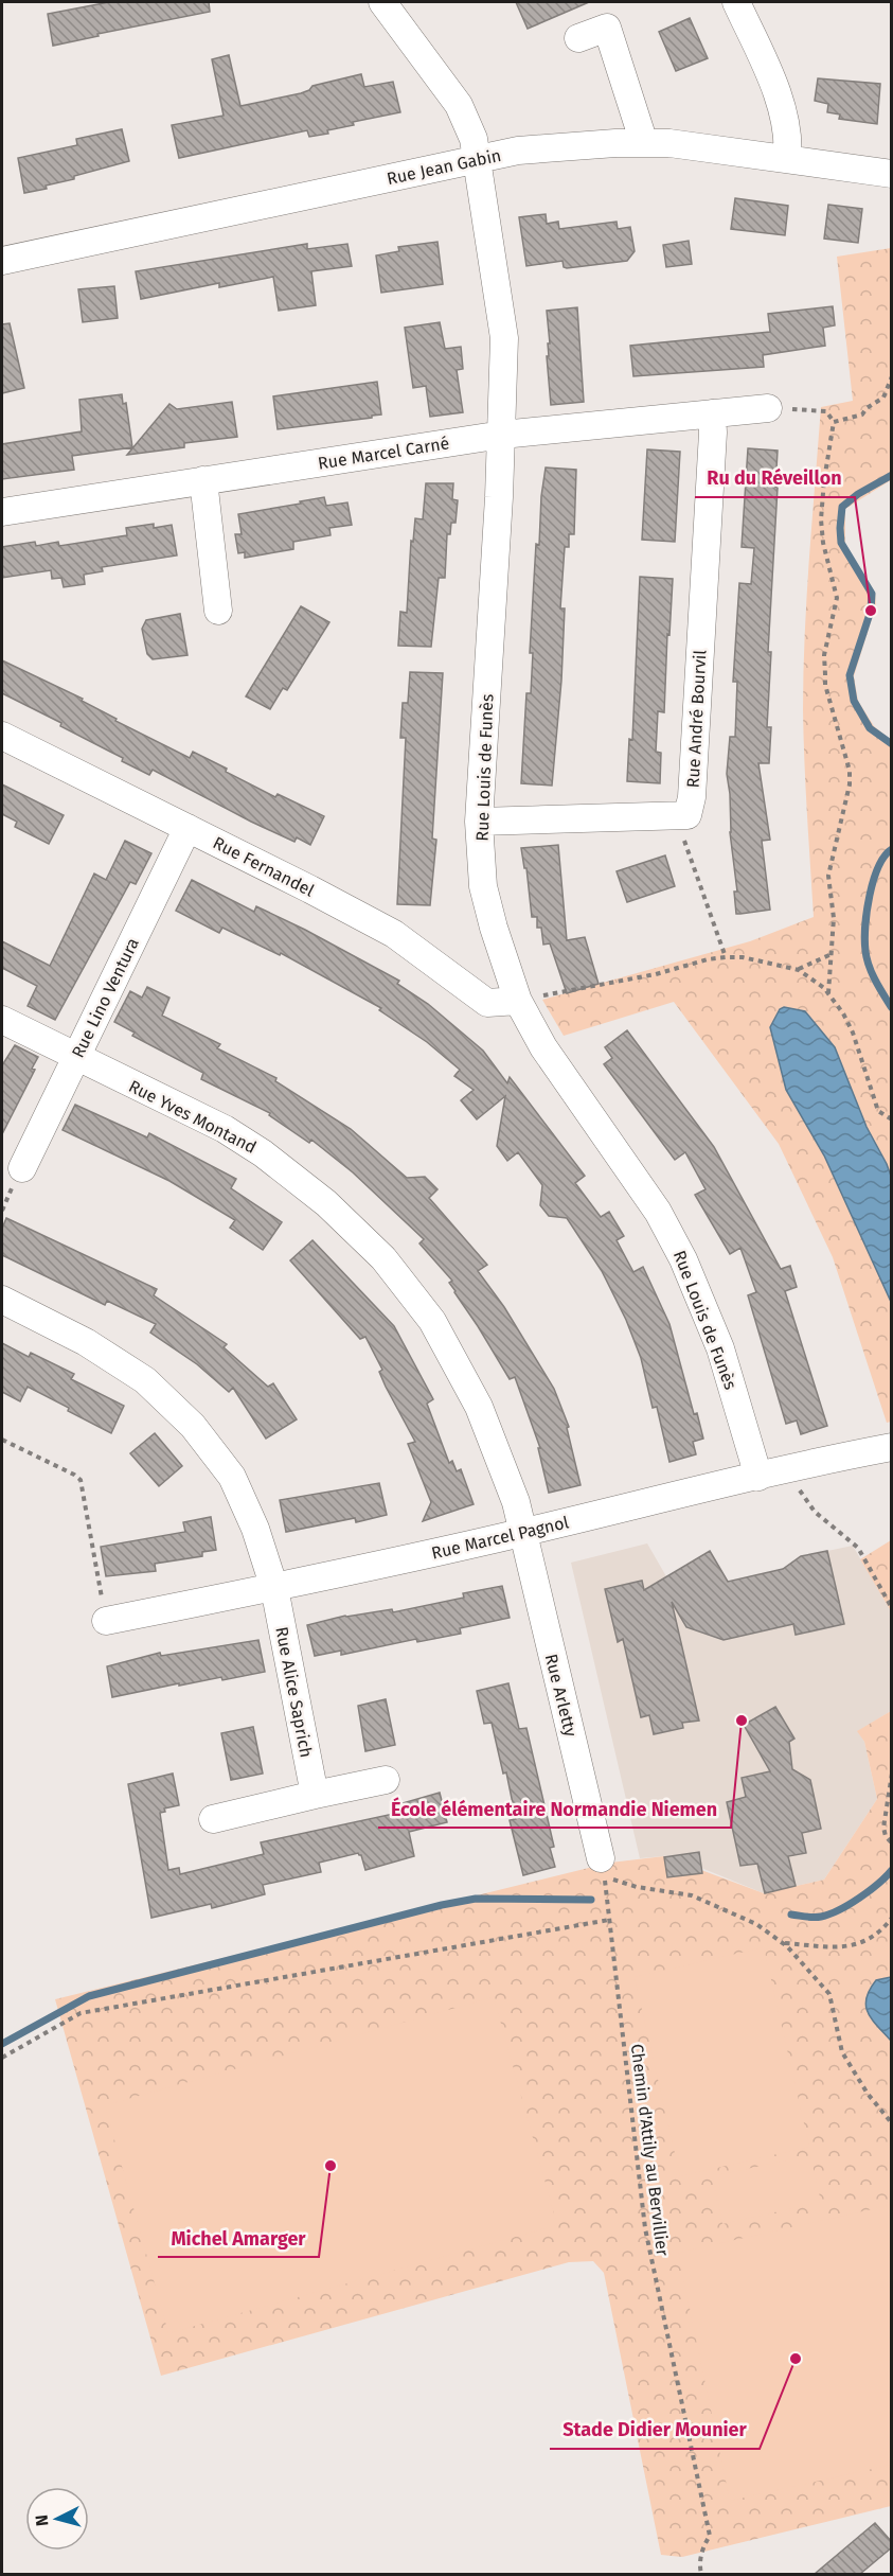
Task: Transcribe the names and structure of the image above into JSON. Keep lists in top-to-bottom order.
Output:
{
  "streets": {
    "street": [
      "Rue Jean Gabin",
      "Rue Marcel Carné",
      "Rue André Bourvil",
      "Rue Louis de Funès",
      "Rue Fernandel",
      "Rue Lino Ventura",
      "Rue Yves Montand",
      "Rue Marcel Pagnol",
      "Rue Alice Saprich",
      "Rue Arletty"
    ],
    "path": ["Chemin d'Attily au Bervillier"]
  },
  "crossings": [
    ["Rue Jean Gabin", "Rue Louis de Funès"],
    ["Rue Marcel Carné", "Rue André Bourvil"],
    ["Rue Marcel Carné", "Rue Louis de Funès"],
    ["Rue Louis de Funès", "Rue Fernandel"],
    ["Rue Louis de Funès", "Rue Marcel Pagnol"],
    ["Rue Fernandel", "Rue Lino Ventura"],
    ["Rue Lino Ventura", "Rue Yves Montand"],
    ["Rue Yves Montand", "Rue Marcel Pagnol"],
    ["Rue Yves Montand", "Rue Arletty"],
    ["Rue Marcel Pagnol", "Rue Alice Saprich"],
    ["Rue Marcel Pagnol", "Rue Arletty"],
    ["Rue Arletty", "Chemin d'Attily au Bervillier"]
  ],
  "places": [
    "Ru du Réveillon",
    "École élémentaire Normandie Niemen",
    "Michel Amarger",
    "Stade Didier Mounier"
  ],
  "north": "left"
}
